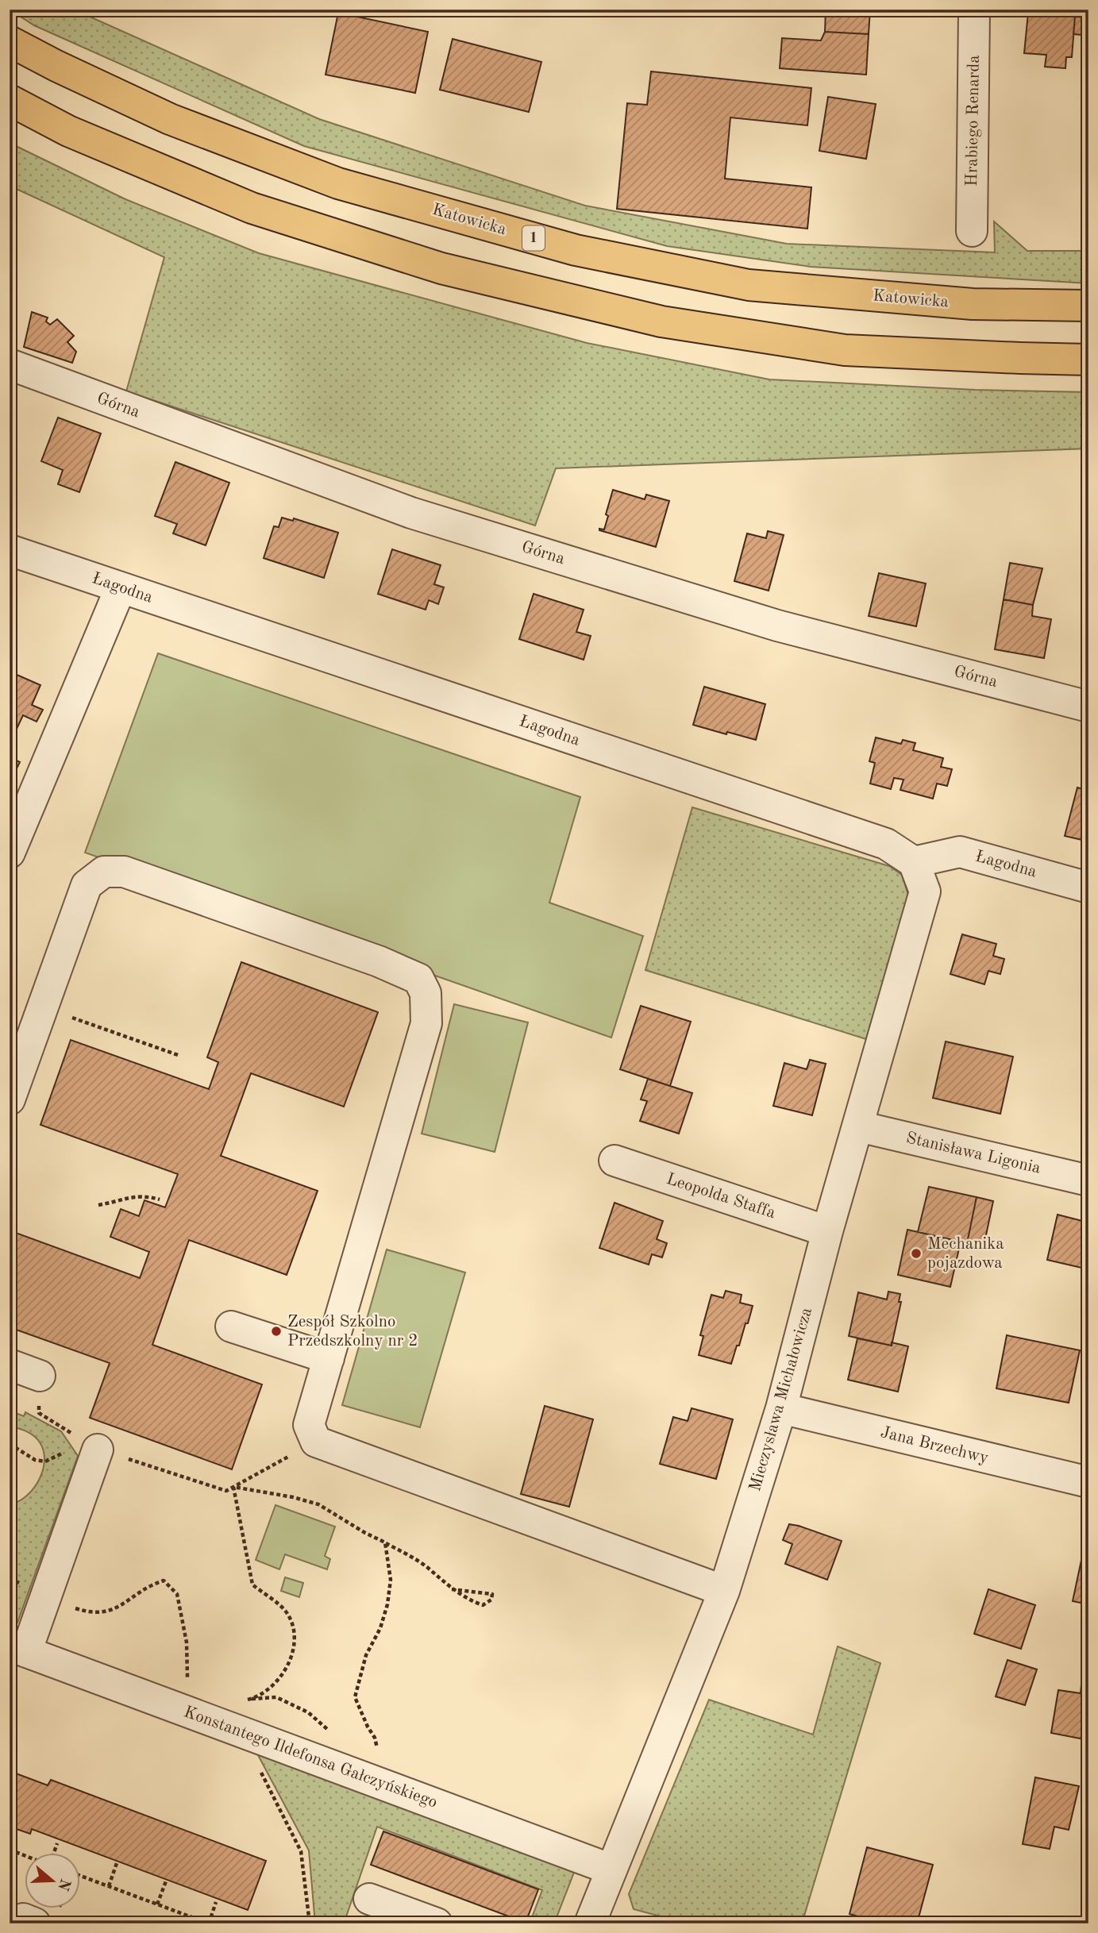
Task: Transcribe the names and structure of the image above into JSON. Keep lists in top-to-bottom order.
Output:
{
  "streets": {
    "main road": ["Katowicka", "1"],
    "street": [
      "Hrabiego Renarda",
      "Górna",
      "Łagodna",
      "Stanisława Ligonia",
      "Leopolda Staffa",
      "Mieczysława Michałowicza",
      "Jana Brzechwy",
      "Konstantego Ildefonsa Gałczyńskiego"
    ]
  },
  "crossings": [
    ["Łagodna", "Mieczysława Michałowicza"],
    ["Stanisława Ligonia", "Mieczysława Michałowicza"],
    ["Leopolda Staffa", "Mieczysława Michałowicza"],
    ["Mieczysława Michałowicza", "Jana Brzechwy"],
    ["Mieczysława Michałowicza", "Konstantego Ildefonsa Gałczyńskiego"]
  ],
  "places": ["Mechanika pojazdowa", "Zespół Szkolno Przedszkolny nr 2"],
  "north": "right"
}
